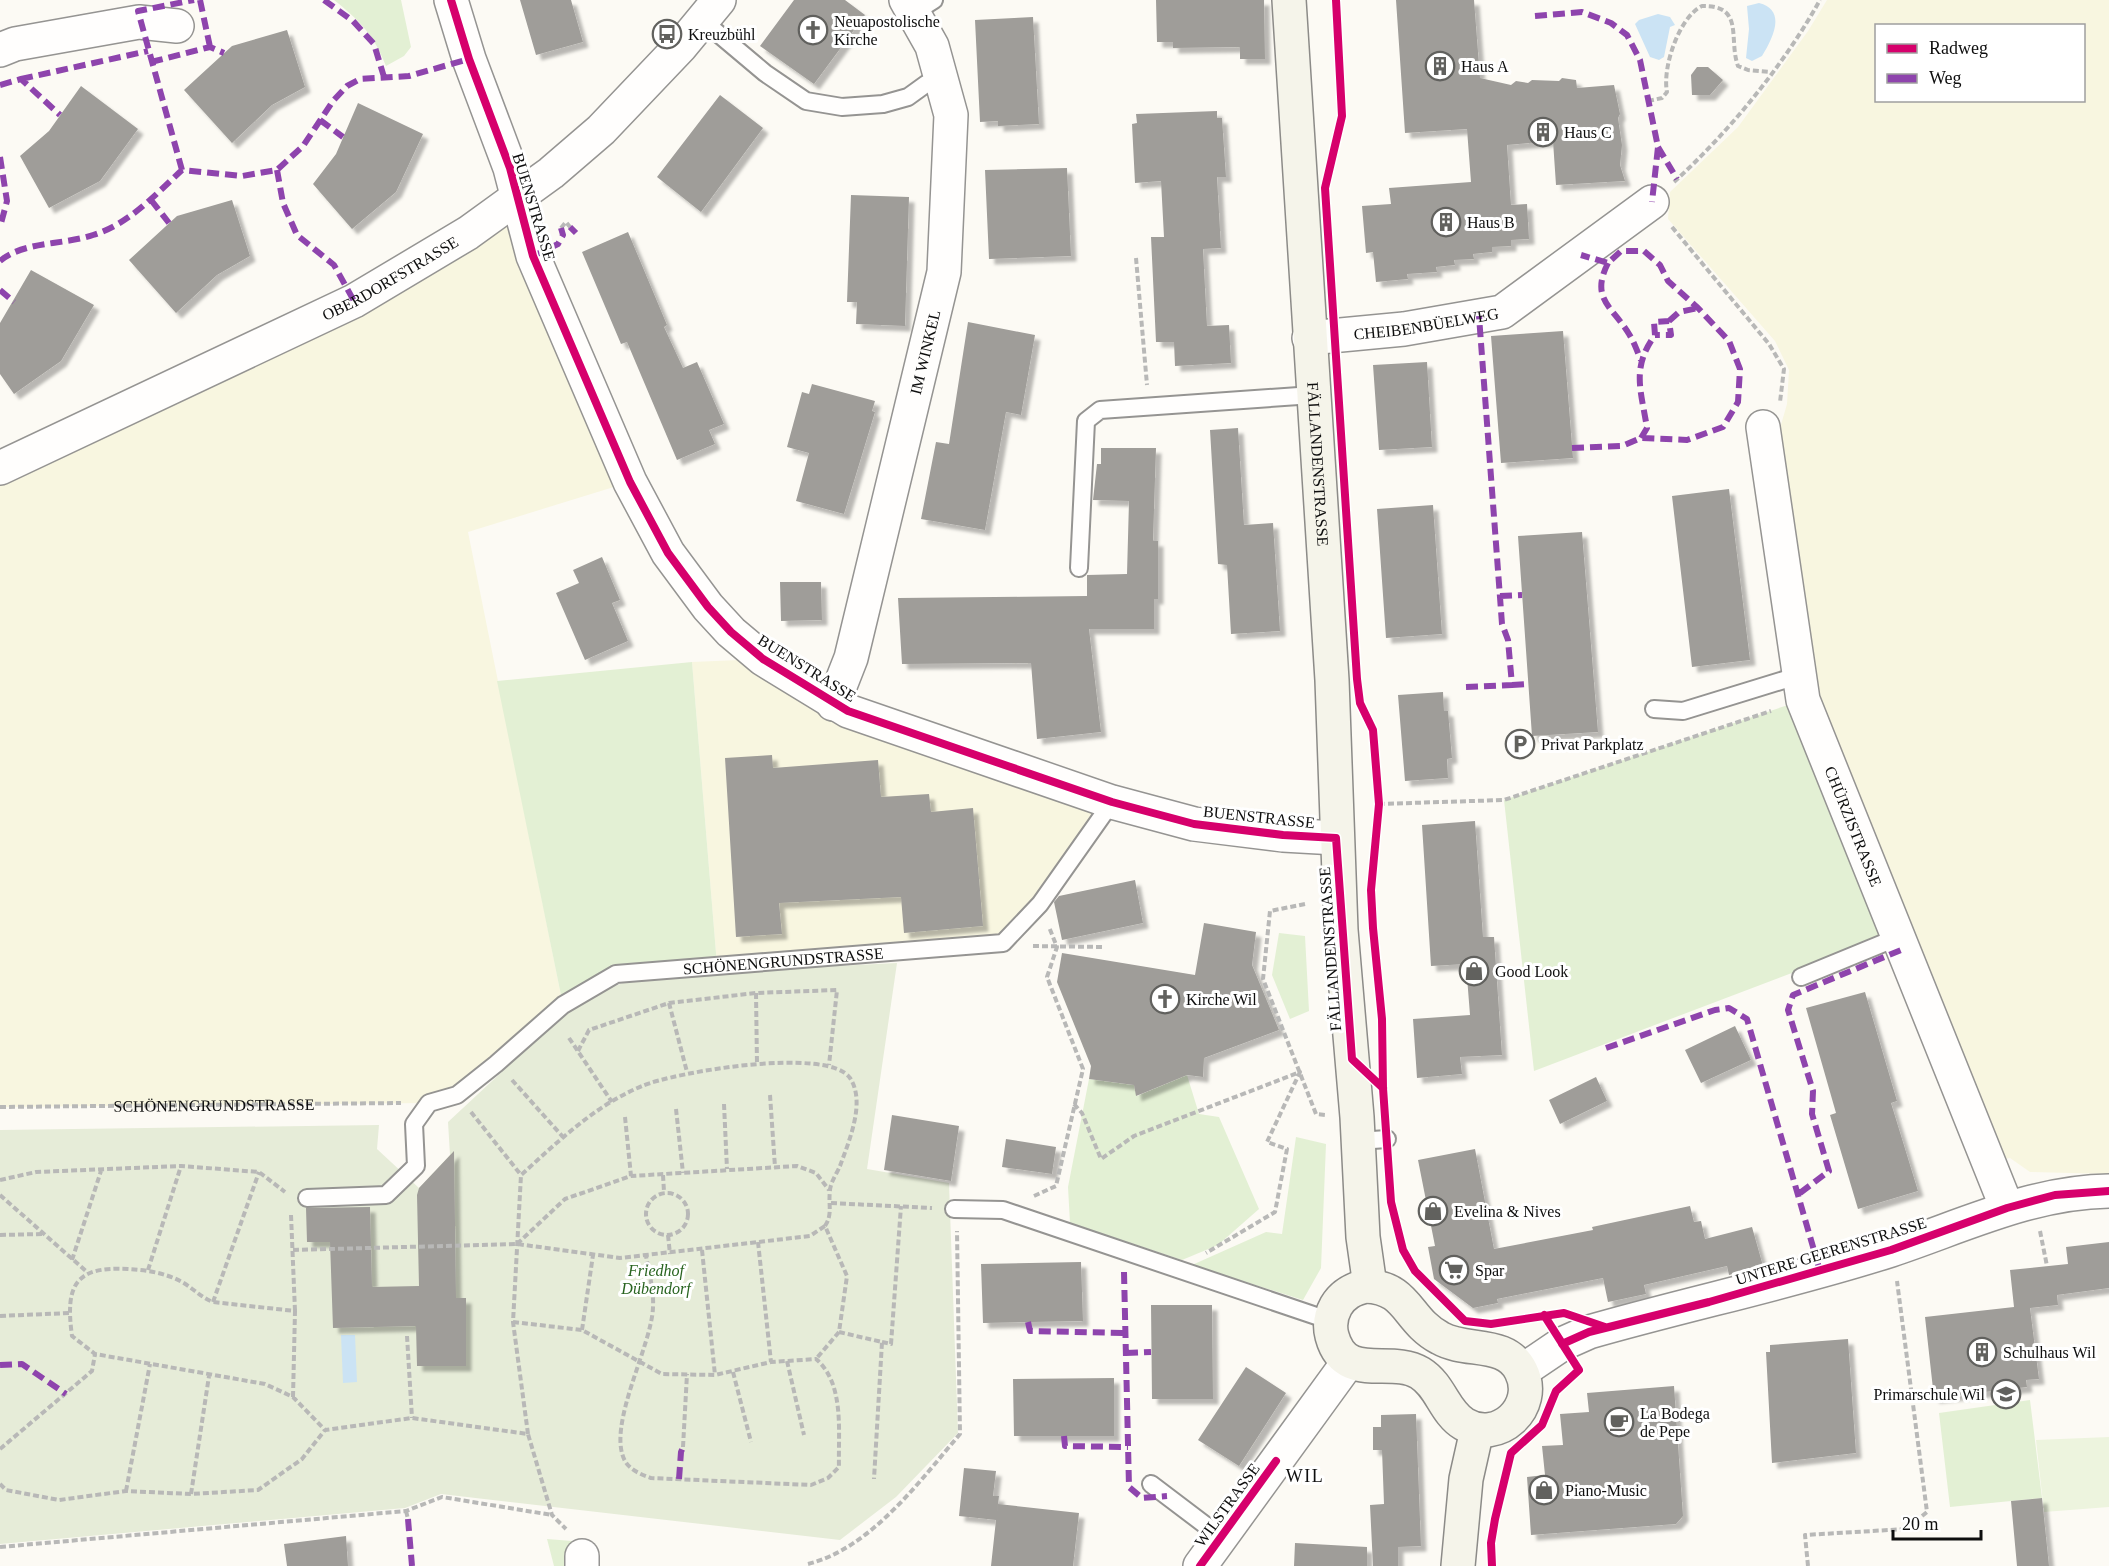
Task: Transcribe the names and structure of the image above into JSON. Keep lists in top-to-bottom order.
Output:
{
  "streets": {
    "main road": ["FÄLLANDENSTRASSE"],
    "street": [
      "BUENSTRASSE",
      "OBERDORFSTRASSE",
      "CHEIBENBÜELWEG",
      "IM WINKEL",
      "CHÜRZISTRASSE",
      "UNTERE GEERENSTRASSE",
      "WILSTRASSE"
    ],
    "lane": ["SCHÖNENGRUNDSTRASSE"]
  },
  "crossings": [
    ["BUENSTRASSE", "OBERDORFSTRASSE"],
    ["BUENSTRASSE", "IM WINKEL"],
    ["BUENSTRASSE", "FÄLLANDENSTRASSE"],
    ["CHEIBENBÜELWEG", "FÄLLANDENSTRASSE"],
    ["CHÜRZISTRASSE", "UNTERE GEERENSTRASSE"]
  ],
  "districts": ["WIL"],
  "parks": ["Friedhof Dübendorf"],
  "places": {
    "church": ["Neuapostolische Kirche", "Kirche Wil"],
    "bus stop": ["Kreuzbühl"],
    "building": [
      "Haus A",
      "Haus C",
      "Haus B",
      "Schulhaus Wil"
    ],
    "parking": ["Privat Parkplatz"],
    "shop": ["Good Look", "Evelina & Nives", "Piano-Music"],
    "supermarket": ["Spar"],
    "school or university": ["Primarschule Wil"],
    "cafe": ["La Bodega de Pepe"]
  },
  "legend": ["Radweg", "Weg"],
  "scale_bar": "20 m"
}
